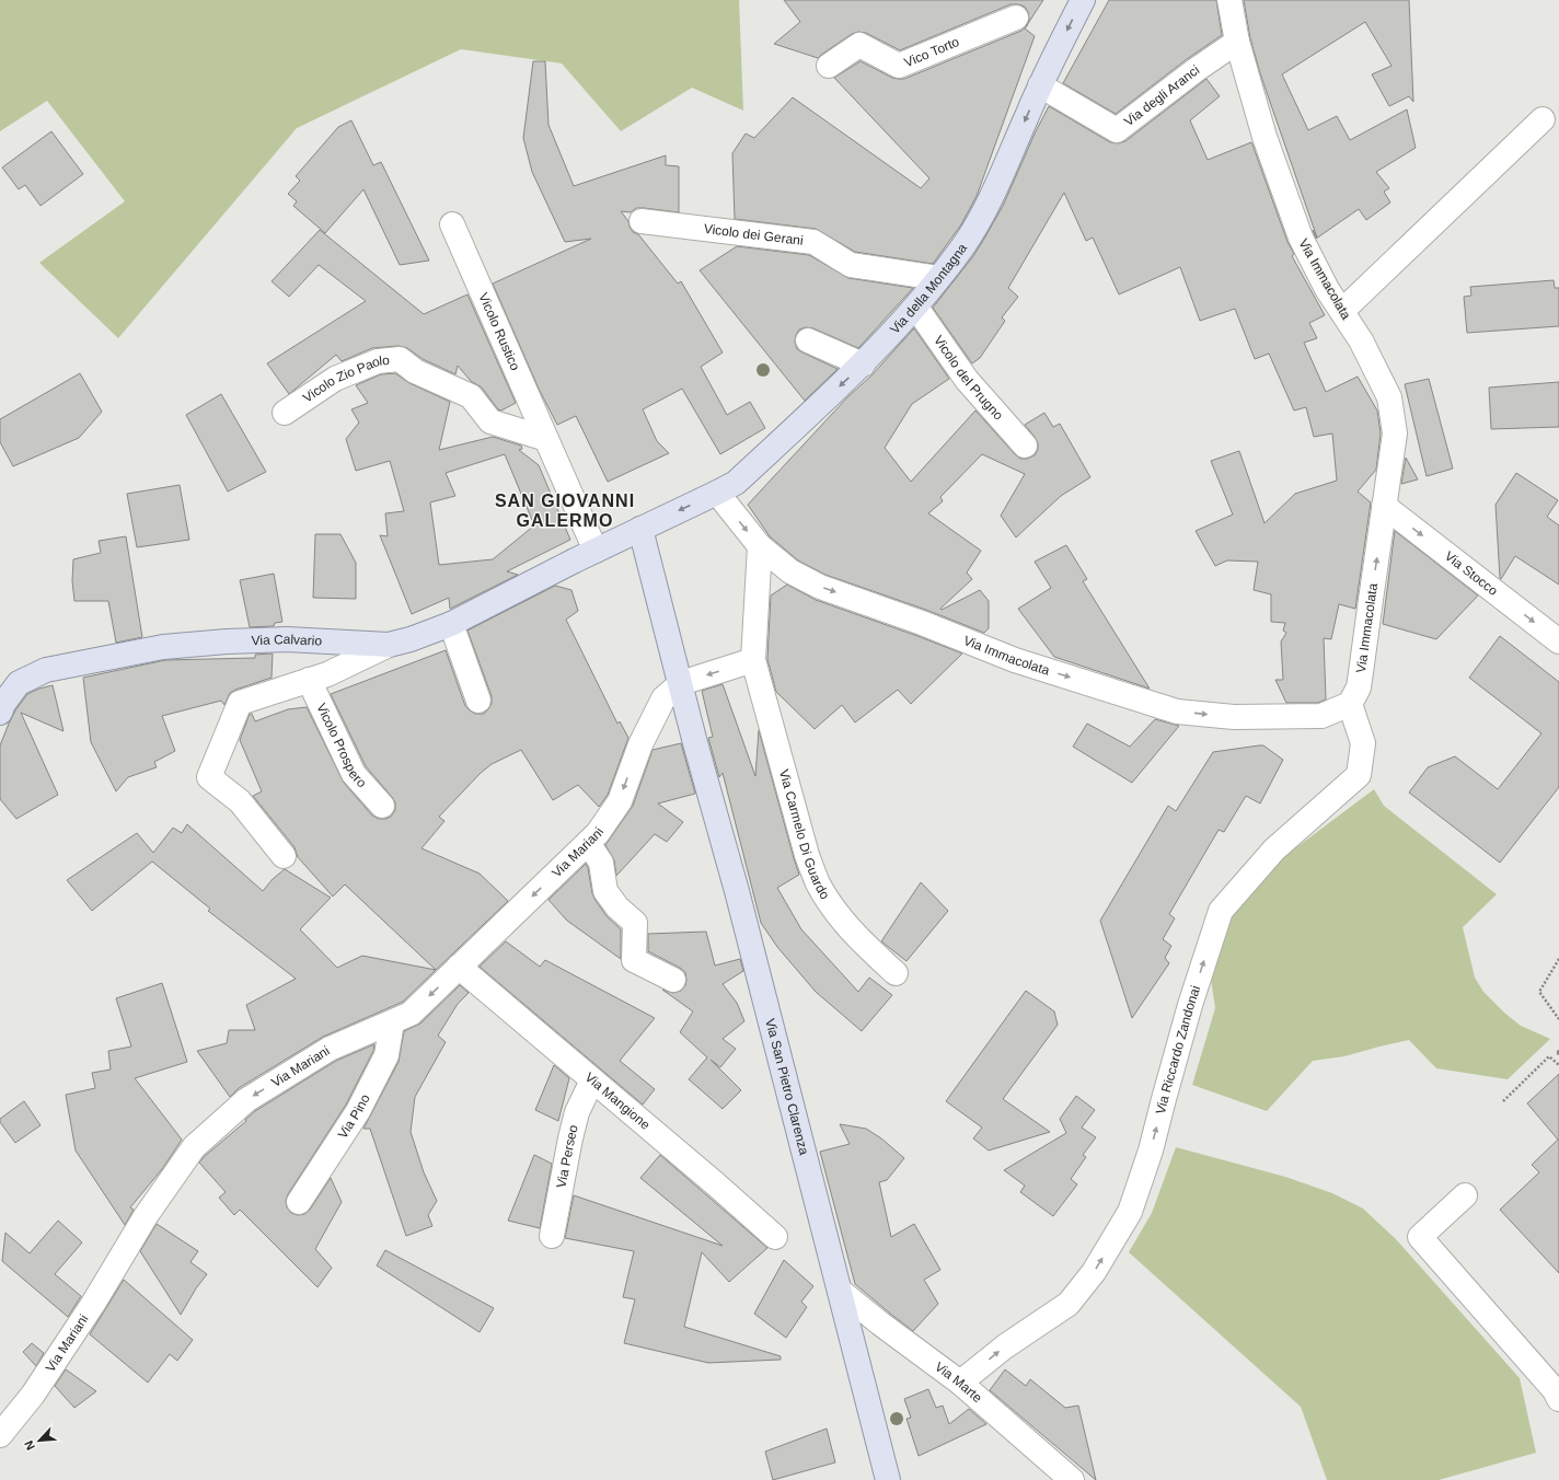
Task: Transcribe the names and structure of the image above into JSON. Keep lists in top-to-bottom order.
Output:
{
  "streets": {
    "main road": ["Via della Montagna", "Via Calvario", "Via San Pietro Clarenza"],
    "street": [
      "Vico Torto",
      "Via degli Aranci",
      "Vicolo dei Gerani",
      "Via Immacolata",
      "Vicolo Rustico",
      "Vicolo del Prugno",
      "Vicolo Zio Paolo",
      "Via Stocco",
      "Vicolo Prospero",
      "Via Carmelo Di Guardo",
      "Via Mariani",
      "Via Riccardo Zandonai",
      "Via Mangione",
      "Via Pino",
      "Via Perseo",
      "Via Marte"
    ]
  },
  "crossings": [
    ["Via degli Aranci", "Via Immacolata"],
    ["Via degli Aranci", "Via della Montagna"],
    ["Vicolo dei Gerani", "Via della Montagna"],
    ["Via Immacolata", "Via della Montagna"],
    ["Via Immacolata", "Via Stocco"],
    ["Via Immacolata", "Via Carmelo Di Guardo"],
    ["Via Immacolata", "Via Riccardo Zandonai"],
    ["Via della Montagna", "Vicolo del Prugno"],
    ["Via della Montagna", "Via Calvario"],
    ["Via della Montagna", "Via San Pietro Clarenza"],
    ["Vicolo Rustico", "Vicolo Zio Paolo"],
    ["Vicolo Rustico", "Via Calvario"],
    ["Via Calvario", "Via San Pietro Clarenza"],
    ["Via Mariani", "Via San Pietro Clarenza"],
    ["Via Mariani", "Via Mangione"],
    ["Via Mariani", "Via Pino"],
    ["Via Riccardo Zandonai", "Via Marte"],
    ["Via San Pietro Clarenza", "Via Marte"],
    ["Via Mangione", "Via Perseo"]
  ],
  "one_way": [
    "Via della Montagna",
    "Via Stocco",
    "Via Mariani",
    "Via Riccardo Zandonai"
  ],
  "districts": ["SAN GIOVANNI GALERMO"],
  "north": "bottom left"
}
